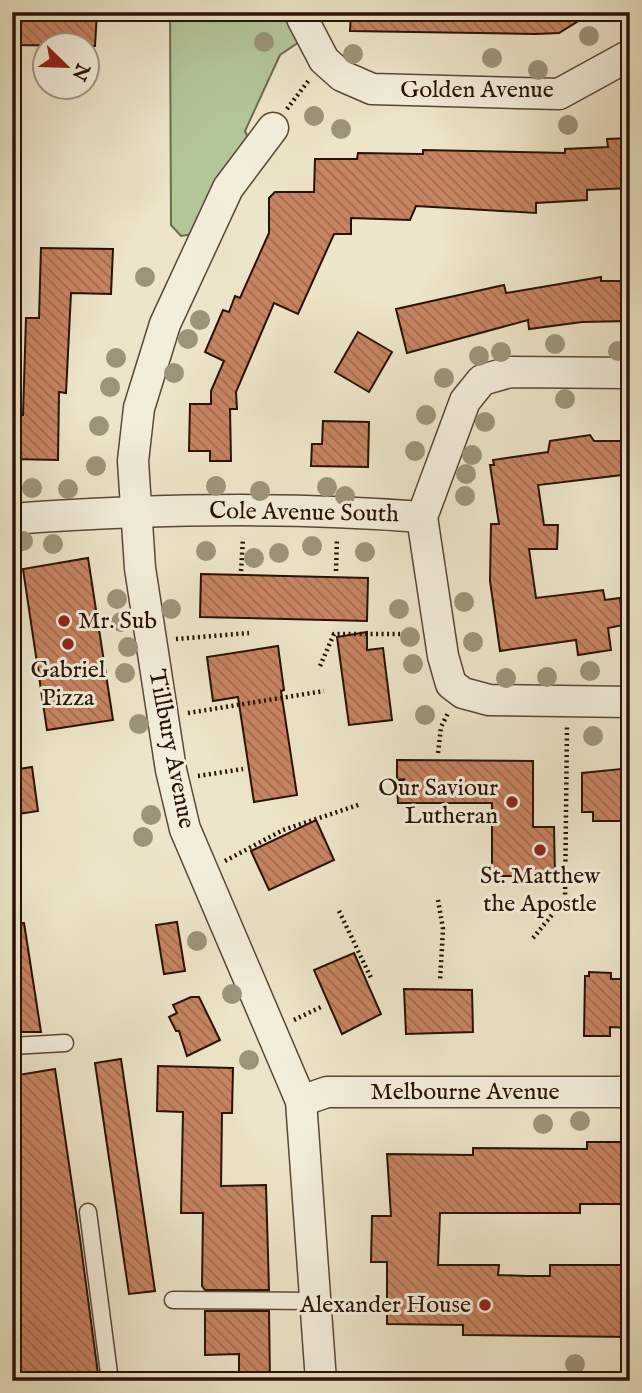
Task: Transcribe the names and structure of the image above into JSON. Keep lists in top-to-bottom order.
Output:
{
  "streets": {
    "street": [
      "Golden Avenue",
      "Cole Avenue South",
      "Tillbury Avenue",
      "Melbourne Avenue"
    ]
  },
  "crossings": [
    ["Cole Avenue South", "Tillbury Avenue"],
    ["Tillbury Avenue", "Melbourne Avenue"]
  ],
  "places": [
    "Mr. Sub",
    "Gabriel Pizza",
    "Our Saviour Lutheran",
    "St. Matthew the Apostle",
    "Alexander House"
  ],
  "north": "bottom right"
}
